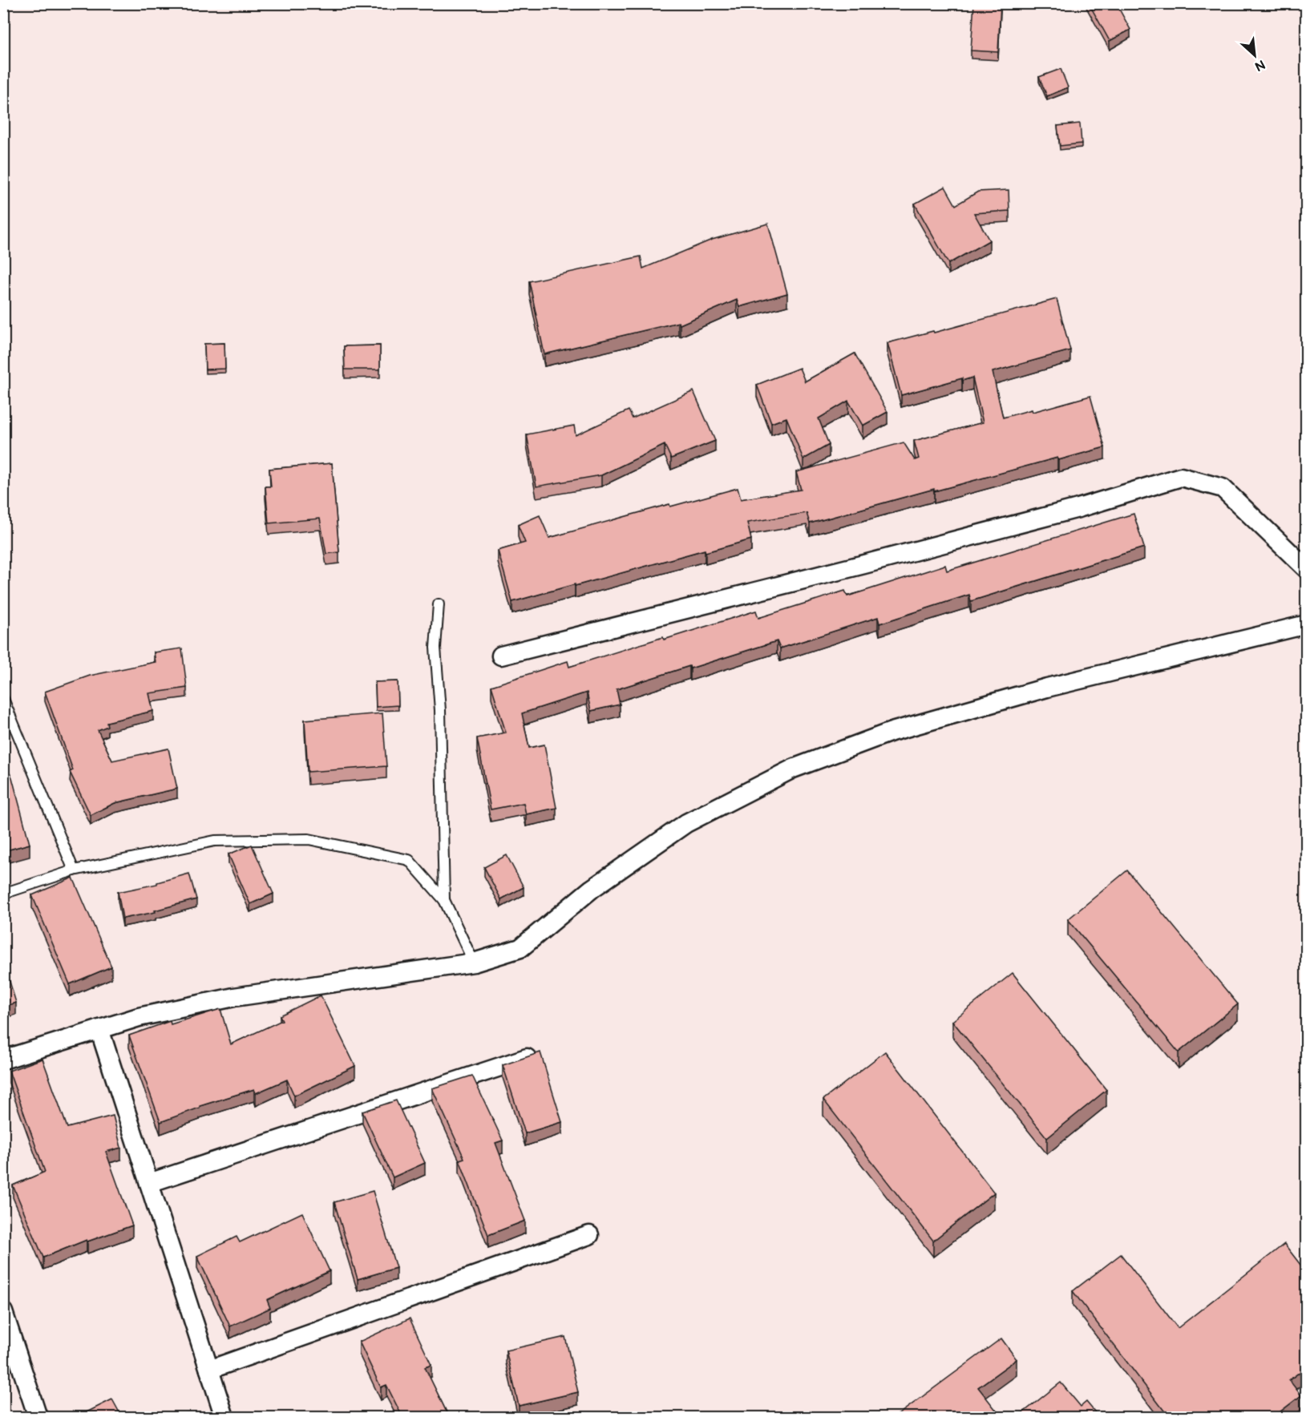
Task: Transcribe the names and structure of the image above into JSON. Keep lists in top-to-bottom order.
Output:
{
  "north": "bottom right"
}
